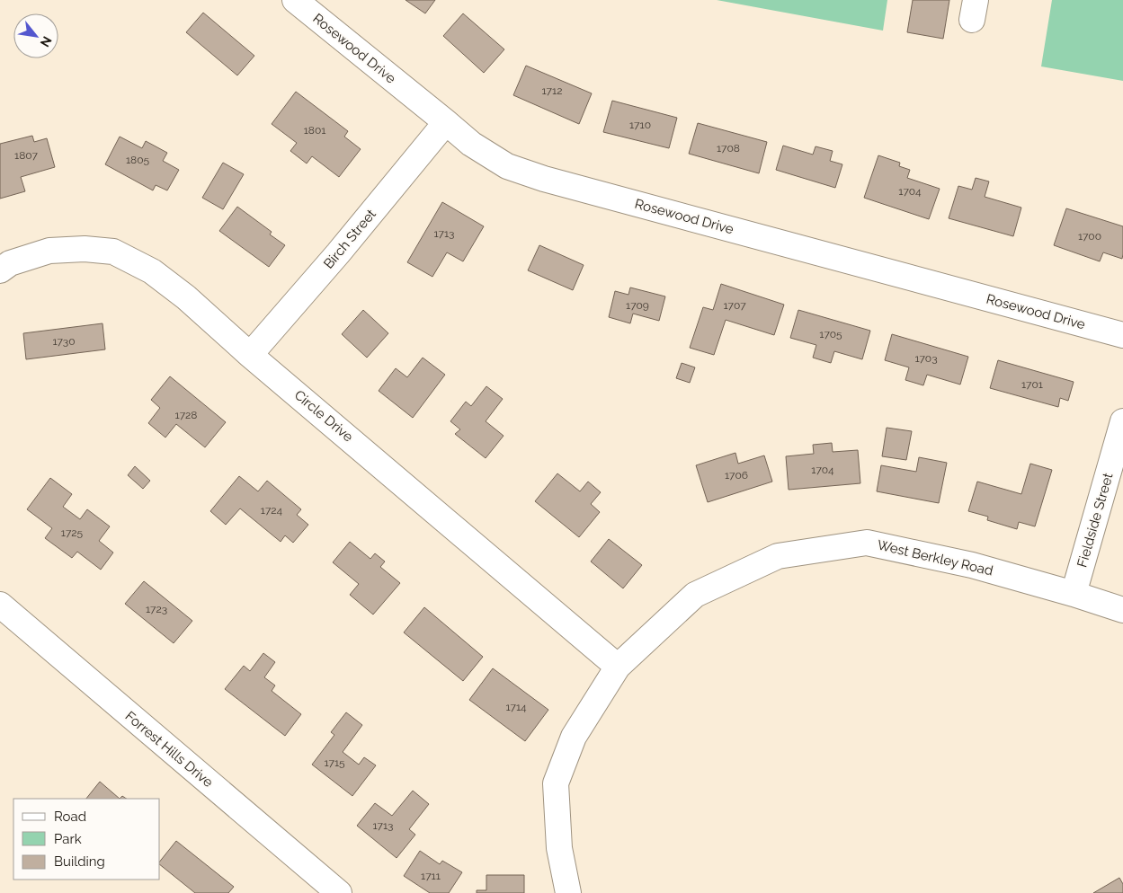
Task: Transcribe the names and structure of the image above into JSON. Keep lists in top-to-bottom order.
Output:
{
  "streets": {
    "street": [
      "Rosewood Drive",
      "Birch Street",
      "Circle Drive",
      "Fieldside Street",
      "West Berkley Road",
      "Forrest Hills Drive"
    ]
  },
  "crossings": [
    ["Rosewood Drive", "Birch Street"],
    ["Birch Street", "Circle Drive"],
    ["Circle Drive", "West Berkley Road"],
    ["Fieldside Street", "West Berkley Road"]
  ],
  "house_numbers": [
    "1712",
    "1710",
    "1801",
    "1708",
    "1807",
    "1805",
    "1704",
    "1713",
    "1700",
    "1709",
    "1707",
    "1705",
    "1730",
    "1703",
    "1701",
    "1728",
    "1704",
    "1706",
    "1724",
    "1725",
    "1723",
    "1714",
    "1715",
    "1713",
    "1711"
  ],
  "legend": ["Road", "Park", "Building"],
  "north": "bottom right"
}
